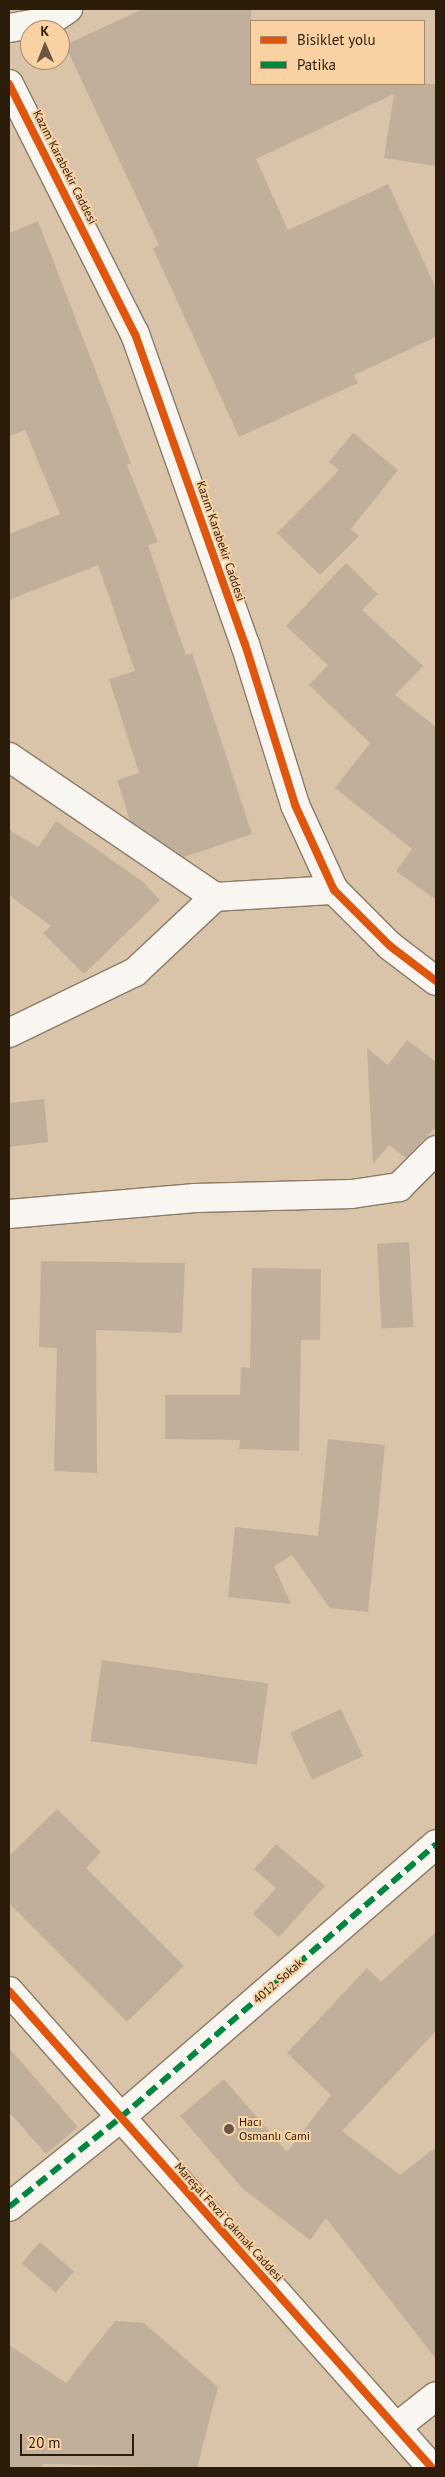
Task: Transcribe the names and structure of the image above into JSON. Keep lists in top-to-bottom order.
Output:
{
  "streets": {
    "street": ["Kazım Karabekir Caddesi", "4012. Sokak", "Mareşal Fevzi Çakmak Caddesi"]
  },
  "crossings": [
    ["4012. Sokak", "Mareşal Fevzi Çakmak Caddesi"]
  ],
  "places": ["Hacı Osmanlı Cami"],
  "legend": ["Bisiklet yolu", "Patika"],
  "scale_bar": "20 m",
  "north": "top"
}
